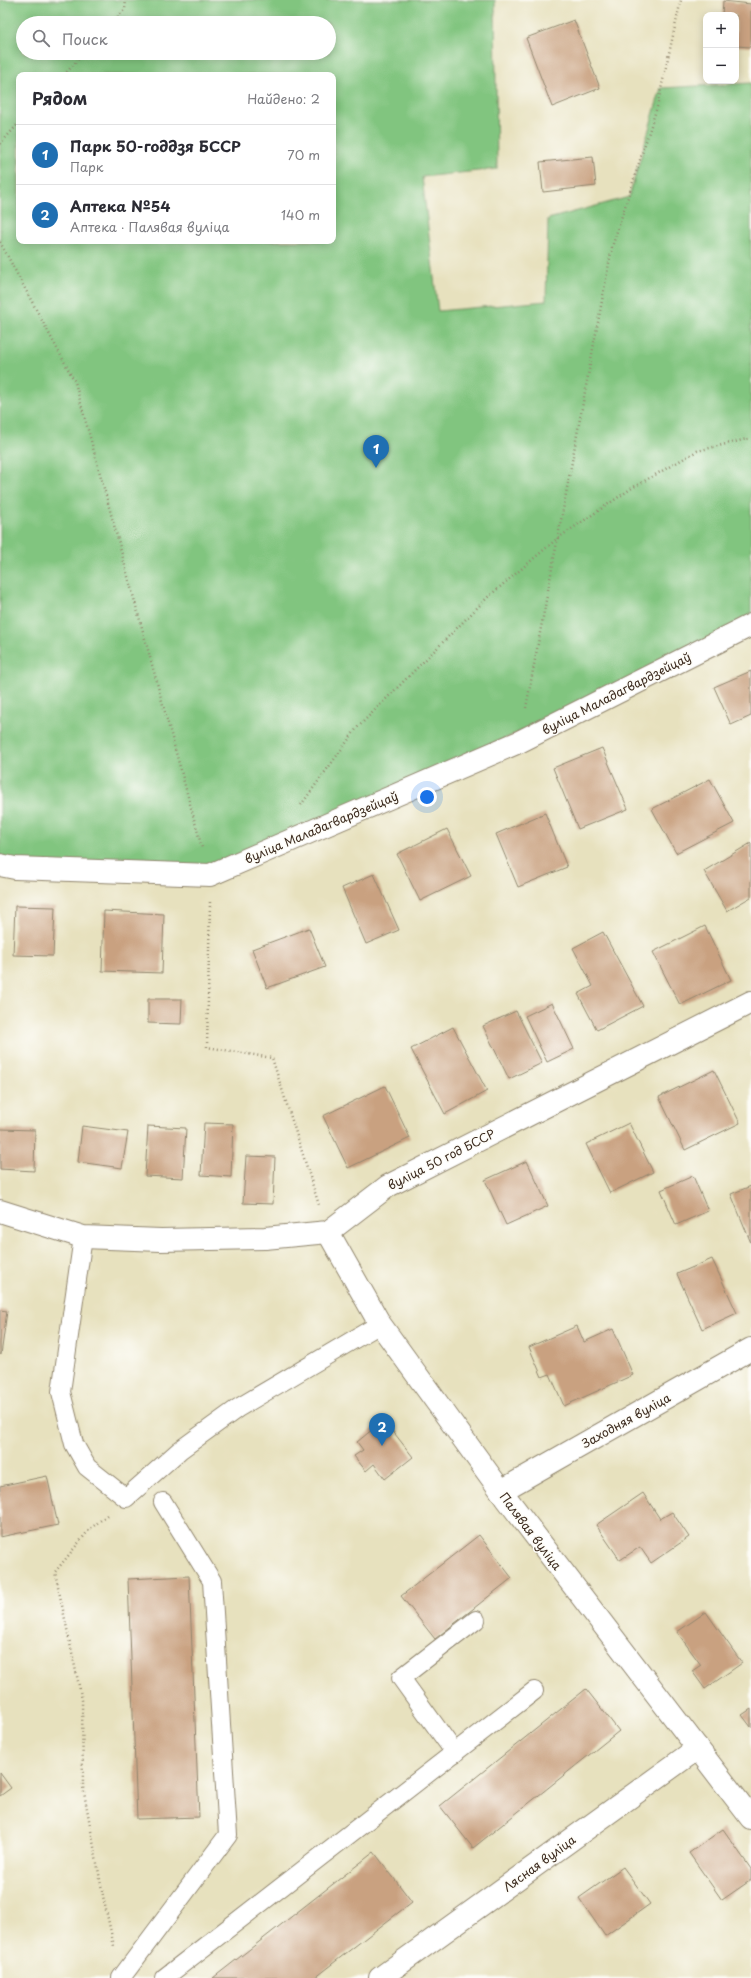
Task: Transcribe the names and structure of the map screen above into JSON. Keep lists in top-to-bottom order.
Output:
{
  "streets": {
    "street": [
      "вуліца Маладагвардзейцаў",
      "вуліца 50 год БССР",
      "Заходняя вуліца",
      "Палявая вуліца",
      "Лясная вуліца"
    ]
  },
  "crossings": [
    ["вуліца 50 год БССР", "Палявая вуліца"],
    ["Заходняя вуліца", "Палявая вуліца"],
    ["Палявая вуліца", "Лясная вуліца"]
  ],
  "page": {
    "map_buttons": ["+", "−"],
    "search": "Поиск",
    "heading": ["Рядом", "Найдено: 2"],
    "list": [
      {
        "mark": "1",
        "name": "Парк 50-годдзя БССР",
        "note": "Парк",
        "value": "70 m"
      },
      {
        "mark": "2",
        "name": "Аптека №54",
        "note": "Аптека · Палявая вуліца",
        "value": "140 m"
      }
    ],
    "pins": ["1", "2"]
  }
}
